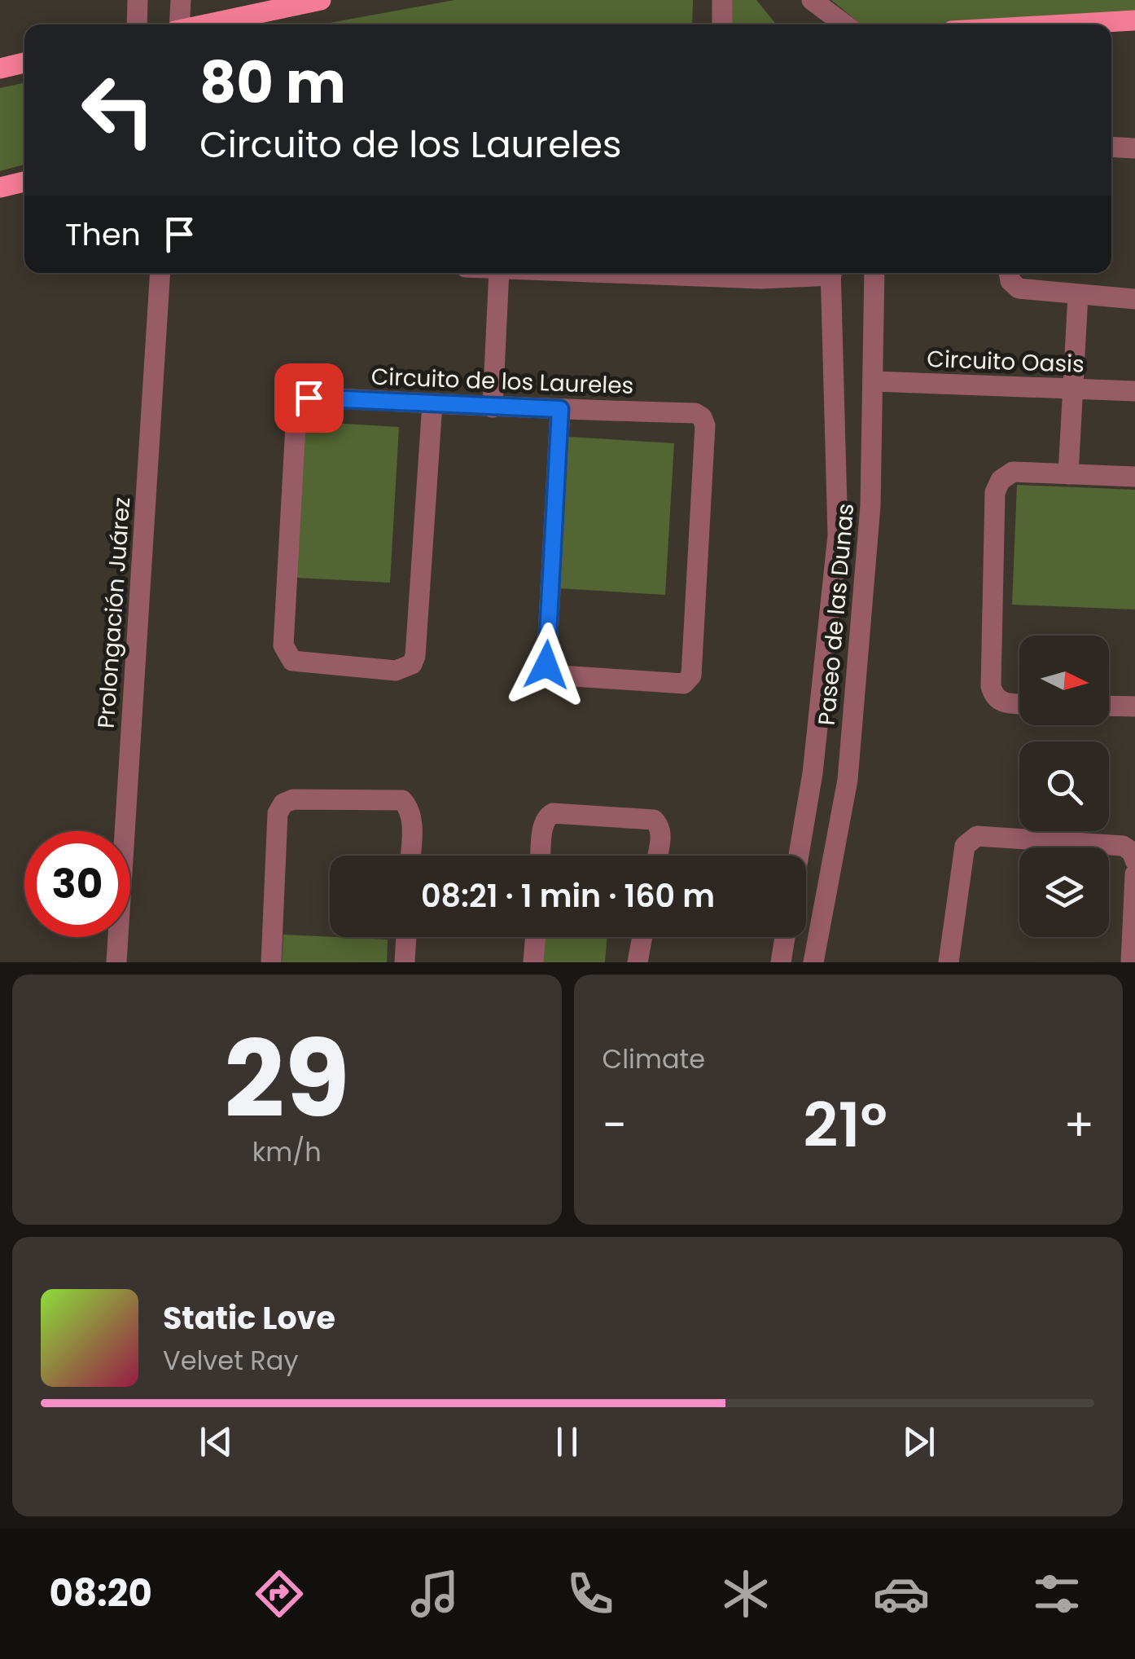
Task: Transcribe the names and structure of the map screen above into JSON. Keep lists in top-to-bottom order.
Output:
{
  "streets": {
    "street": [
      "Circuito Oasis",
      "Circuito de los Laureles",
      "Prolongación Juárez",
      "Paseo de las Dunas"
    ]
  },
  "crossings": [
    ["Circuito Oasis", "Paseo de las Dunas"]
  ],
  "north": "right",
  "page": {
    "turn": ["80 m", "Circuito de los Laureles"],
    "then": "Then",
    "limit": "30",
    "trip": "08:21 · 1 min · 160 m",
    "tile": [
      ["29", "km/h"],
      "Climate"
    ],
    "heat": ["−", "21°", "+"],
    "song": ["Static Love", "Velvet Ray"],
    "tabs": "08:20"
  }
}
